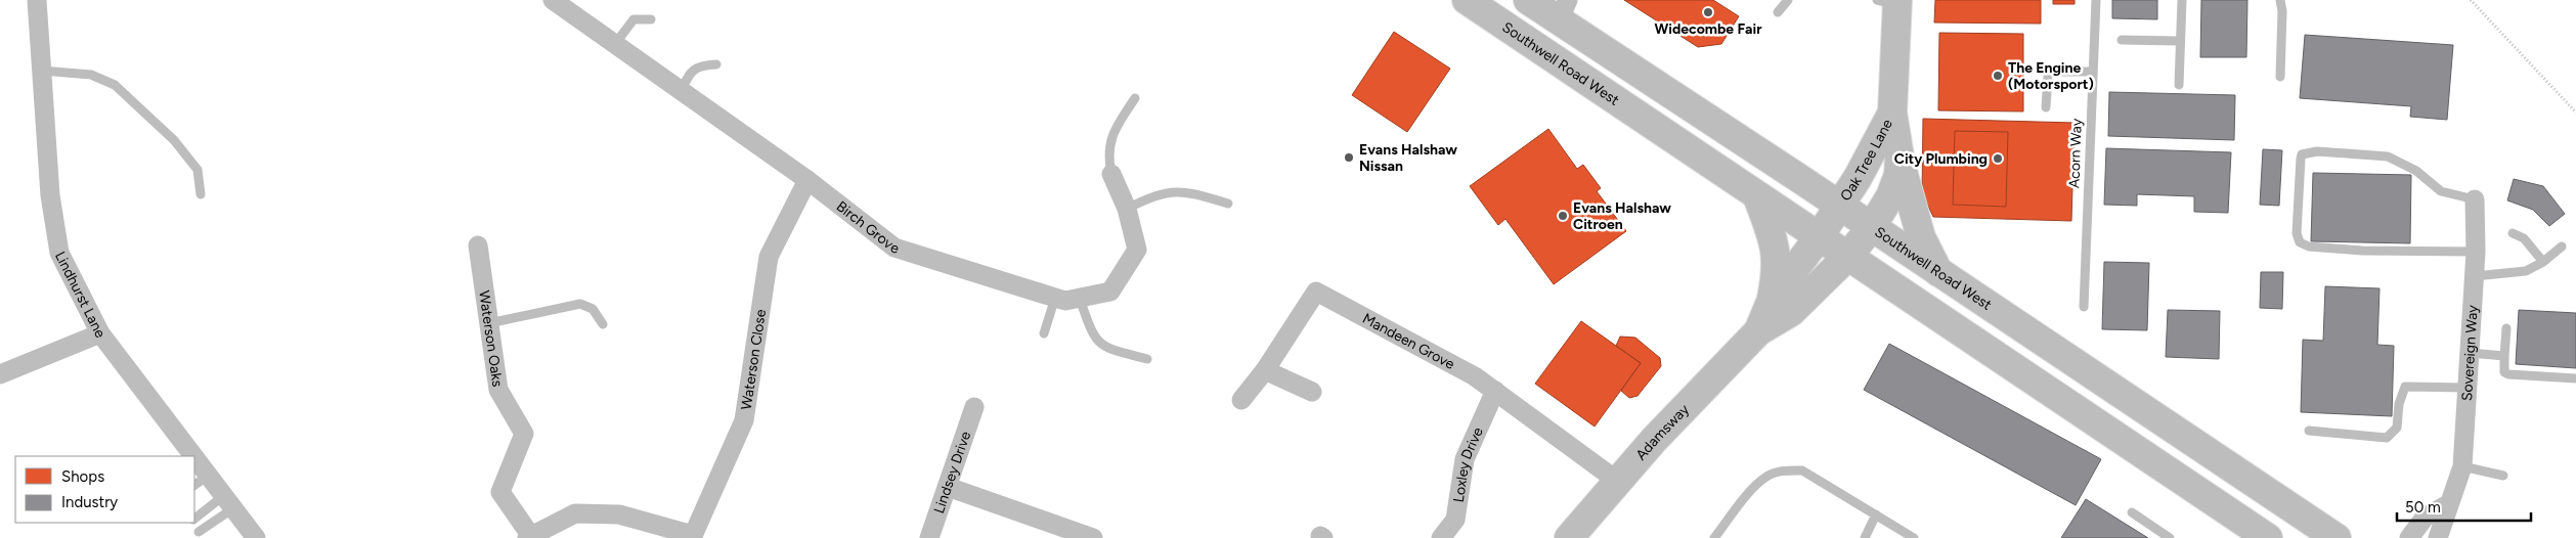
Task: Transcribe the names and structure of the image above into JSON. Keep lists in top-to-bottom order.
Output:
{
  "streets": {
    "main road": ["Southwell Road West", "Oak Tree Lane", "Adamsway"],
    "street": [
      "Birch Grove",
      "Lindhurst Lane",
      "Waterson Oaks",
      "Mandeen Grove",
      "Sovereign Way",
      "Waterson Close",
      "Loxley Drive",
      "Lindsey Drive"
    ],
    "lane": ["Acorn Way"]
  },
  "crossings": [
    ["Southwell Road West", "Oak Tree Lane"],
    ["Southwell Road West", "Adamsway"],
    ["Oak Tree Lane", "Adamsway"],
    ["Birch Grove", "Waterson Close"],
    ["Mandeen Grove", "Adamsway"],
    ["Mandeen Grove", "Loxley Drive"]
  ],
  "places": [
    "Widecombe Fair",
    "The Engine (Motorsport)",
    "Evans Halshaw Nissan",
    "City Plumbing",
    "Evans Halshaw Citroen"
  ],
  "legend": ["Shops", "Industry"],
  "scale_bar": "50 m"
}
